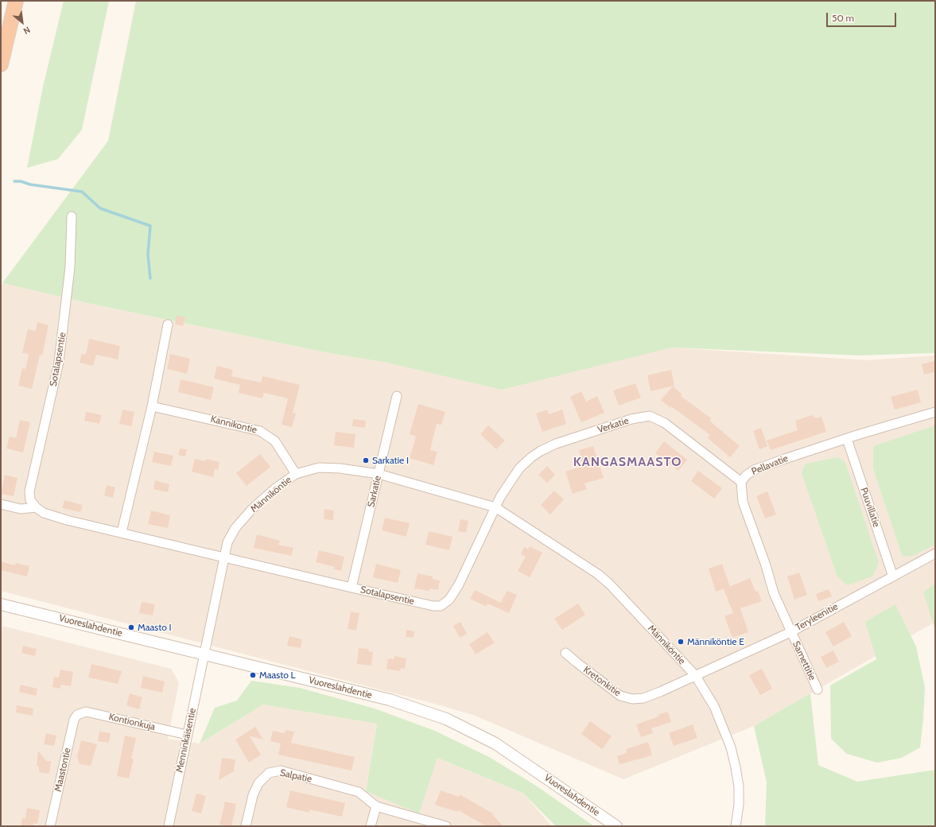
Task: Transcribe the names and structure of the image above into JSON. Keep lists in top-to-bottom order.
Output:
{
  "streets": {
    "street": [
      "Sotalapsentie",
      "Kannikontie",
      "Verkatie",
      "Pellavatie",
      "Sarkatie",
      "Männiköntie",
      "Puuvillatie",
      "Teryleenitie",
      "Vuoreslahdentie",
      "Samettitie",
      "Kretonkitie",
      "Kontionkuja",
      "Menninkäisentie",
      "Maastontie",
      "Salpatie"
    ]
  },
  "crossings": [
    ["Sotalapsentie", "Verkatie"],
    ["Sotalapsentie", "Sarkatie"],
    ["Sotalapsentie", "Männiköntie"],
    ["Kannikontie", "Männiköntie"],
    ["Verkatie", "Pellavatie"],
    ["Verkatie", "Männiköntie"],
    ["Pellavatie", "Puuvillatie"],
    ["Pellavatie", "Teryleenitie"],
    ["Pellavatie", "Samettitie"],
    ["Sarkatie", "Männiköntie"],
    ["Männiköntie", "Teryleenitie"],
    ["Männiköntie", "Vuoreslahdentie"],
    ["Männiköntie", "Kretonkitie"],
    ["Männiköntie", "Menninkäisentie"],
    ["Puuvillatie", "Teryleenitie"],
    ["Teryleenitie", "Samettitie"],
    ["Teryleenitie", "Kretonkitie"],
    ["Vuoreslahdentie", "Menninkäisentie"],
    ["Kontionkuja", "Menninkäisentie"],
    ["Kontionkuja", "Maastontie"]
  ],
  "districts": ["KANGASMAASTO"],
  "places": [
    "Sarkatie I",
    "Maasto I",
    "Männiköntie E",
    "Maasto L"
  ],
  "scale_bar": "50 m",
  "north": "bottom right"
}
